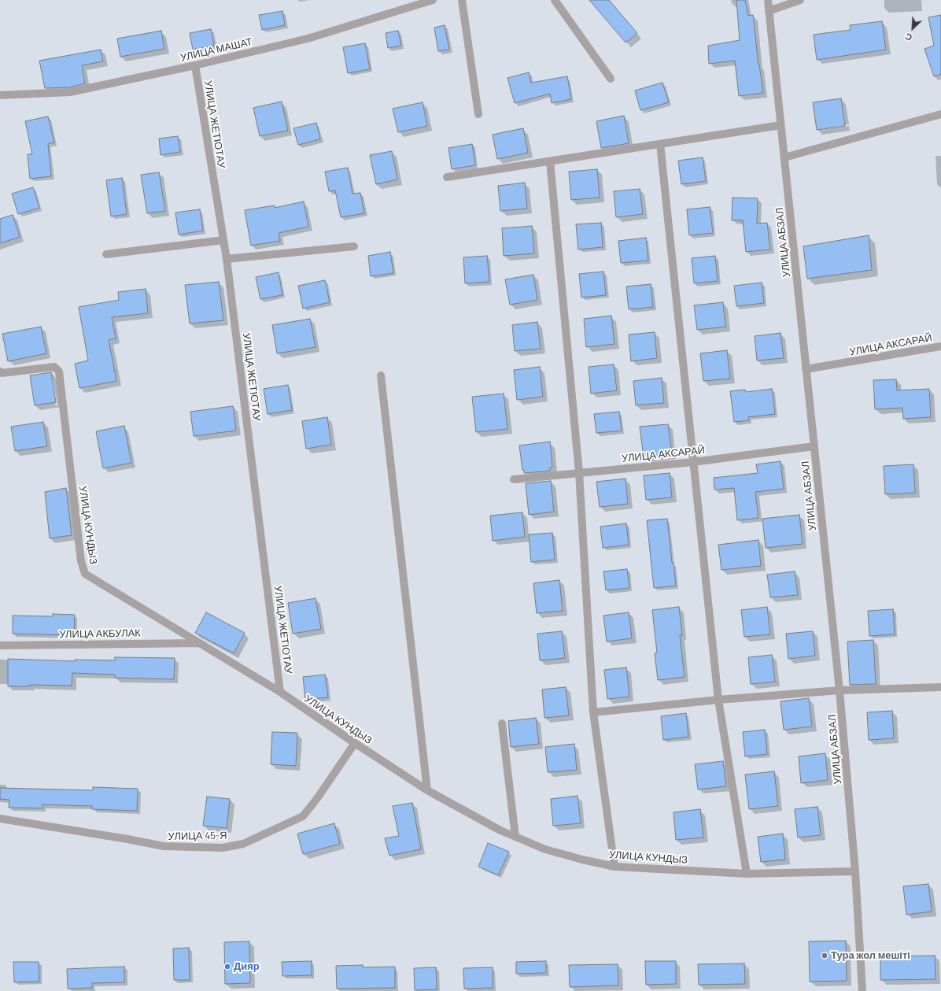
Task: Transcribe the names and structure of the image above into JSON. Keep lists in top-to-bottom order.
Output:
{
  "streets": {
    "street": [
      "УЛИЦА МАШАТ",
      "УЛИЦА ЖЕТІОТАУ",
      "УЛИЦА АБЗАЛ",
      "УЛИЦА АКСАРАЙ",
      "УЛИЦА КУНДЫЗ",
      "УЛИЦА АКБУЛАК",
      "УЛИЦА 45-Я"
    ]
  },
  "crossings": [
    ["УЛИЦА МАШАТ", "УЛИЦА ЖЕТІОТАУ"],
    ["УЛИЦА ЖЕТІОТАУ", "УЛИЦА КУНДЫЗ"],
    ["УЛИЦА АБЗАЛ", "УЛИЦА АКСАРАЙ"],
    ["УЛИЦА АБЗАЛ", "УЛИЦА КУНДЫЗ"],
    ["УЛИЦА КУНДЫЗ", "УЛИЦА АКБУЛАК"],
    ["УЛИЦА КУНДЫЗ", "УЛИЦА 45-Я"]
  ],
  "places": ["Тура жол мешіті", "Дияр"],
  "north": "bottom left"
}
